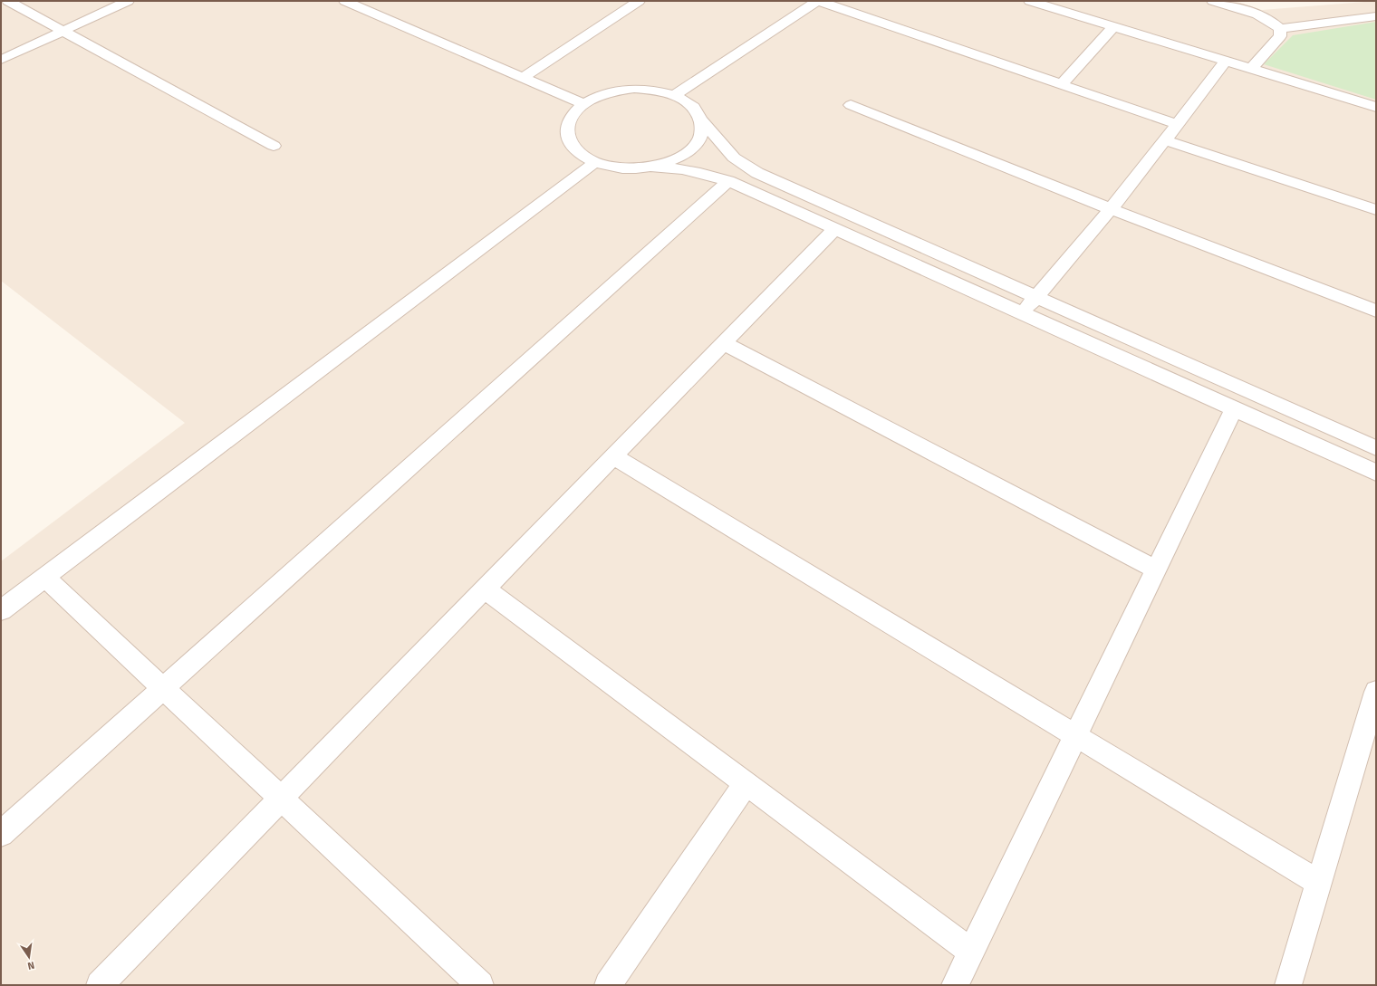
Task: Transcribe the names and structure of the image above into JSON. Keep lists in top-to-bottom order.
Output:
{
  "north": "bottom"
}
